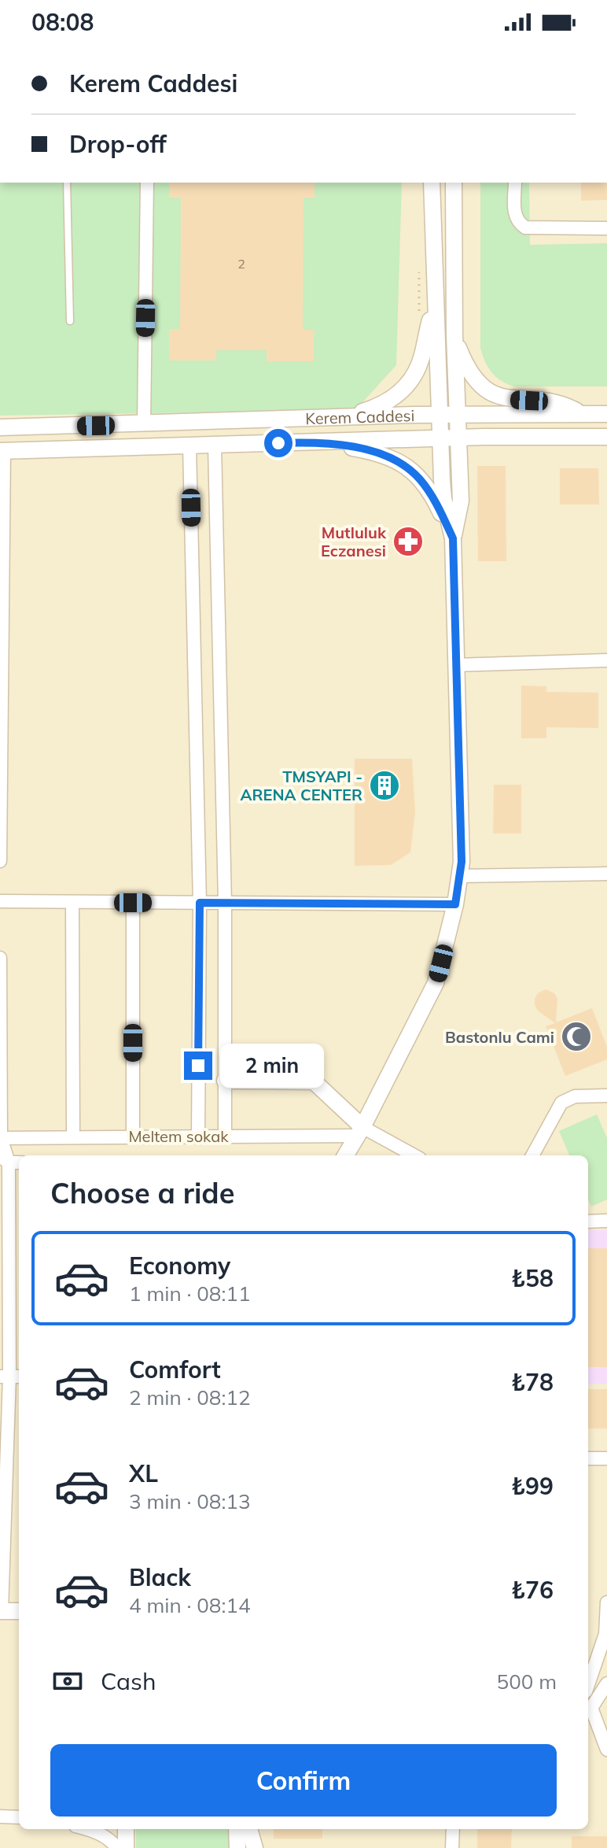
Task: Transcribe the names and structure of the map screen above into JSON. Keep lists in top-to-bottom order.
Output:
{
  "streets": {
    "street": ["Kerem Caddesi", "Meltem sokak"]
  },
  "places": {
    "pharmacy": ["Mutluluk Eczanesi"],
    "building": ["TMSYAPI - ARENA CENTER"],
    "mosque": ["Bastonlu Cami"]
  },
  "house_numbers": ["2"],
  "page": {
    "status": "08:08",
    "banner": ["Kerem Caddesi", "Drop-off"],
    "bubble": "2 min",
    "heading": "Choose a ride",
    "list": [
      {
        "name": "Economy",
        "note": "1 min · 08:11",
        "value": "₺58"
      },
      {
        "name": "Comfort",
        "note": "2 min · 08:12",
        "value": "₺78"
      },
      {
        "name": "XL",
        "note": "3 min · 08:13",
        "value": "₺99"
      },
      {
        "name": "Black",
        "note": "4 min · 08:14",
        "value": "₺76"
      }
    ],
    "pay": ["Cash", "500 m"],
    "buttons": "Confirm"
  }
}
